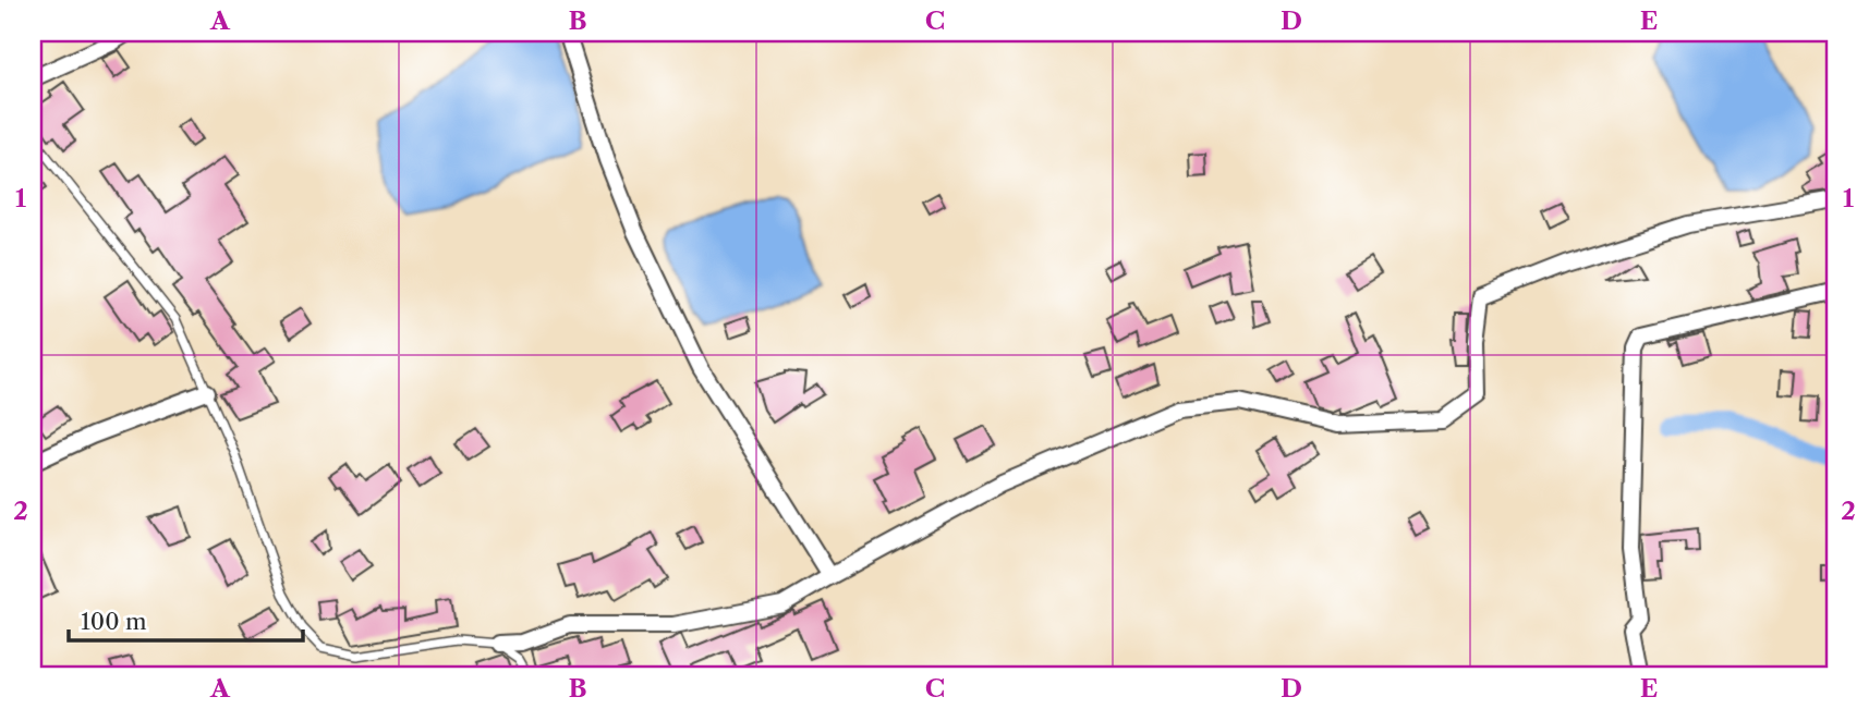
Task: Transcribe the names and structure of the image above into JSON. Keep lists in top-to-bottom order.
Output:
{
  "scale_bar": "100 m",
  "grid": {
    "columns": [
      "A",
      "B",
      "C",
      "D",
      "E"
    ],
    "rows": ["1", "2"]
  }
}
